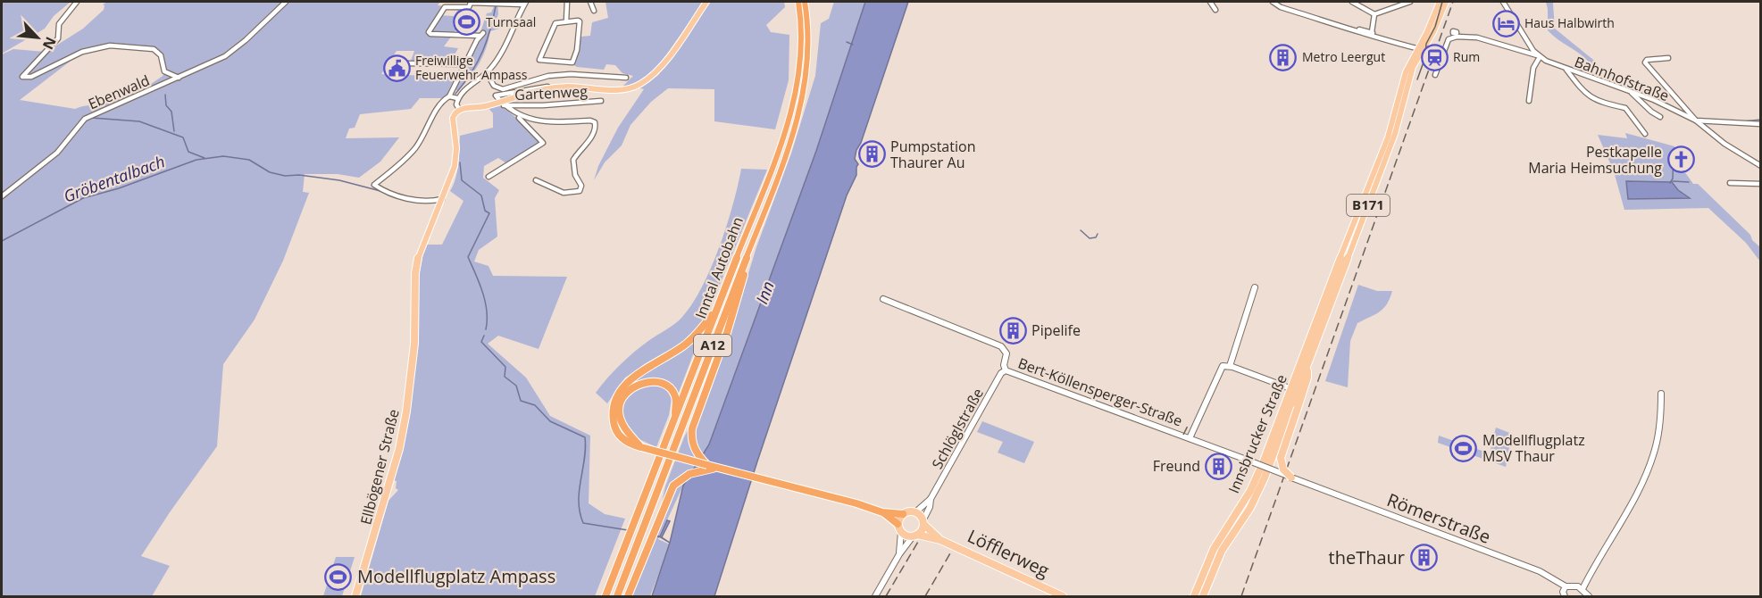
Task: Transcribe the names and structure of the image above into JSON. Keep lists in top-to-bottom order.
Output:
{
  "streets": {
    "highway": ["Inntal Autobahn", "A12"],
    "main road": [
      "B171",
      "Innsbrucker Straße",
      "Ellbögener Straße",
      "Löfflerweg"
    ],
    "street": [
      "Bahnhofstraße",
      "Ebenwald",
      "Gartenweg",
      "Bert-Köllensperger-Straße",
      "Schlöglstraße",
      "Römerstraße"
    ]
  },
  "crossings": [
    ["B171", "Innsbrucker Straße"],
    ["Bert-Köllensperger-Straße", "Schlöglstraße"],
    ["Bert-Köllensperger-Straße", "Römerstraße"],
    ["Schlöglstraße", "Löfflerweg"]
  ],
  "water": ["Gröbentalbach", "Inn"],
  "places": {
    "sports": ["Turnsaal", "Modellflugplatz MSV Thaur", "Modellflugplatz Ampass"],
    "hotel": ["Haus Halbwirth"],
    "building": [
      "Metro Leergut",
      "Pumpstation Thaurer Au",
      "Pipelife",
      "Freund",
      "theThaur"
    ],
    "station": ["Rum"],
    "public building": ["Freiwillige Feuerwehr Ampass"],
    "church": ["Pestkapelle Maria Heimsuchung"]
  },
  "north": "bottom right"
}
